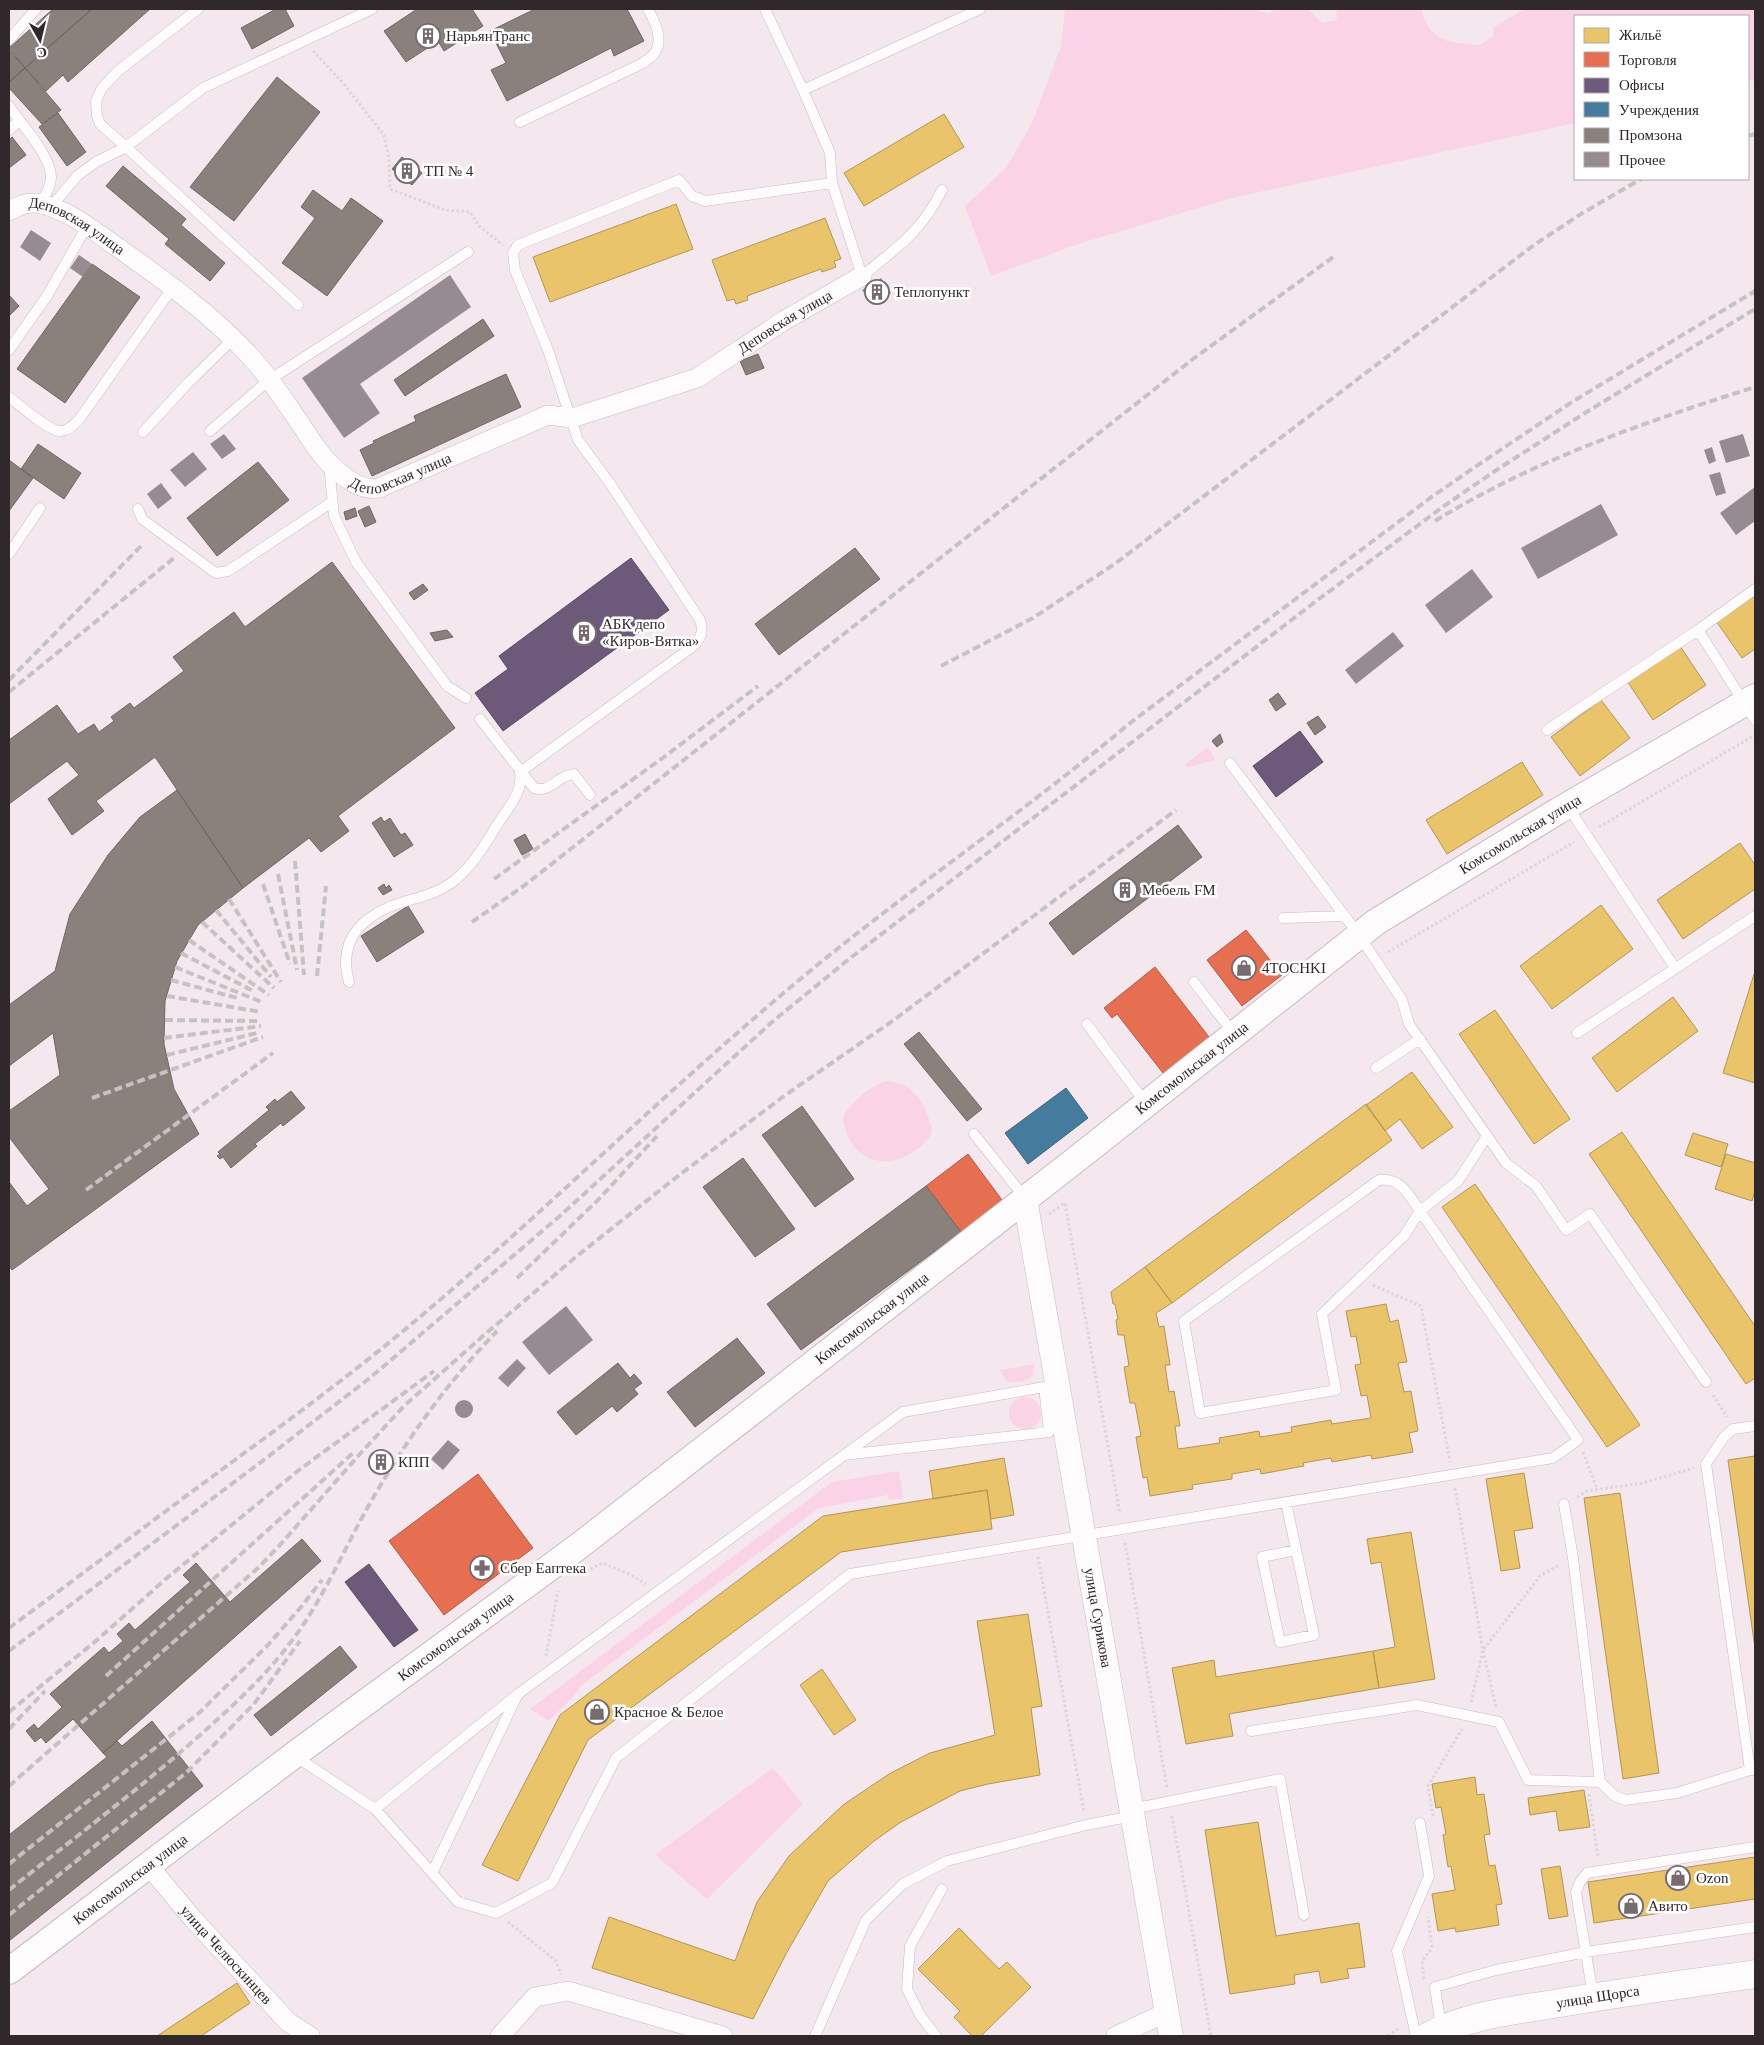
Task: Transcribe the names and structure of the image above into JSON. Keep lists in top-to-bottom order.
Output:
{
  "streets": {
    "main road": ["Комсомольская улица", "улица Щорса"],
    "street": ["Деповская улица", "улица Сурикова", "улица Челюскинцев"]
  },
  "crossings": [
    ["Комсомольская улица", "улица Сурикова"],
    ["Комсомольская улица", "улица Челюскинцев"]
  ],
  "places": {
    "building": [
      "НарьянТранс",
      "ТП № 4",
      "Теплопункт",
      "АБК депо «Киров-Вятка»",
      "Мебель FM",
      "КПП"
    ],
    "shop": [
      "4TOCHKI",
      "Красное & Белое",
      "Ozon",
      "Авито"
    ],
    "pharmacy": ["Сбер Еаптека"]
  },
  "legend": [
    "Жильё",
    "Торговля",
    "Офисы",
    "Учреждения",
    "Промзона",
    "Прочее"
  ],
  "north": "bottom"
}
